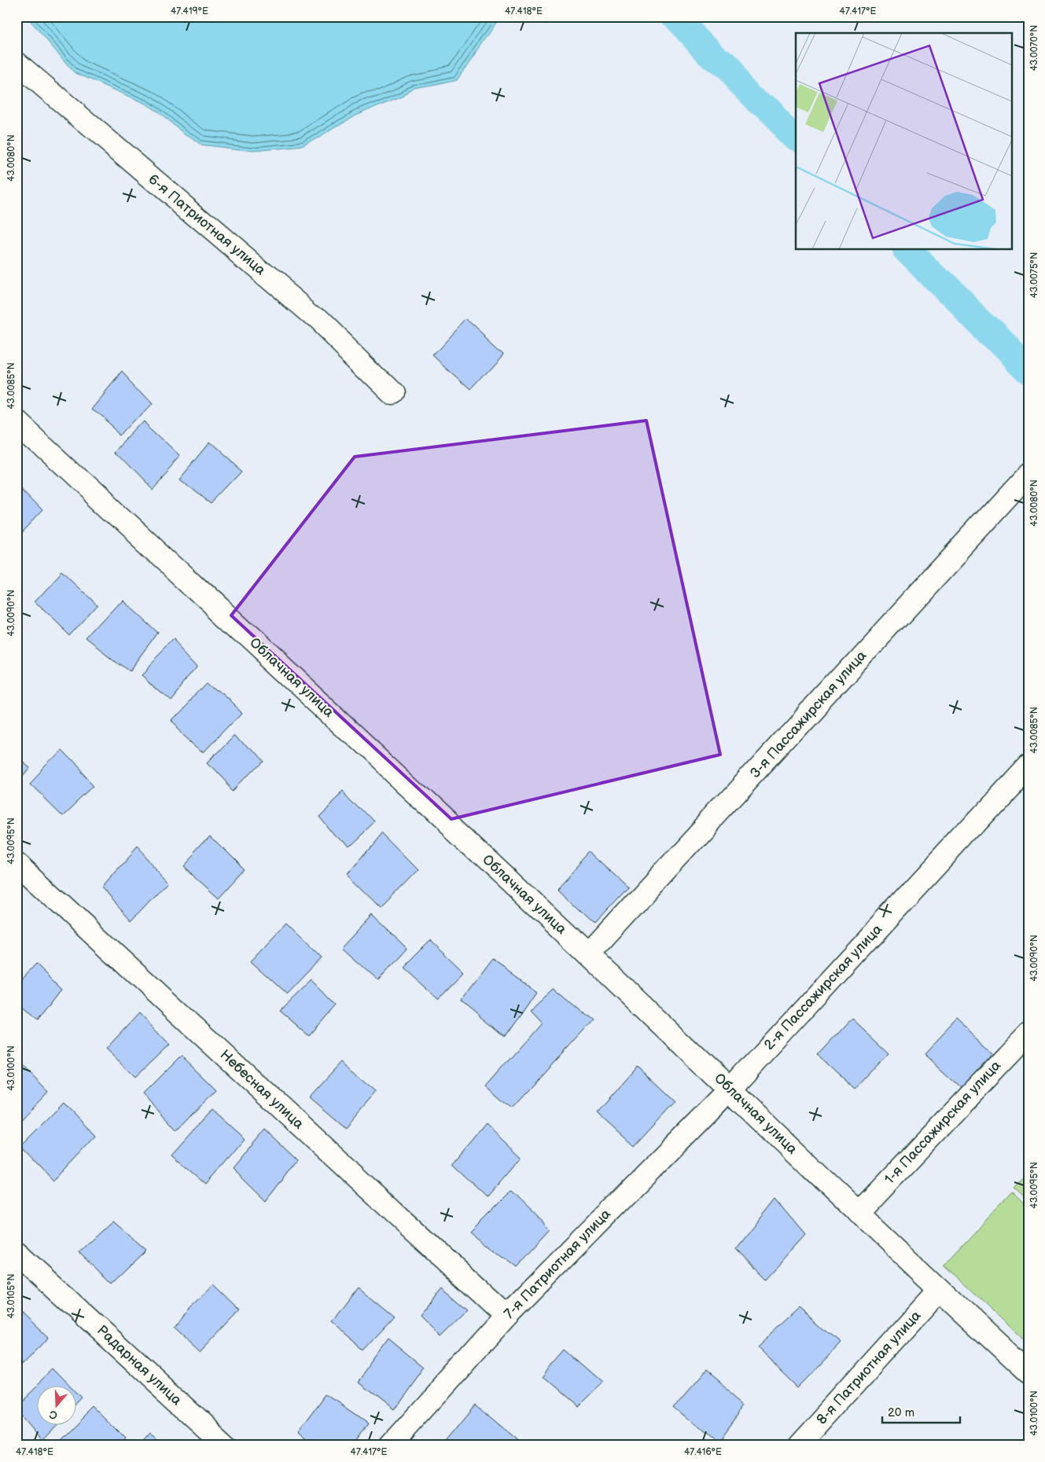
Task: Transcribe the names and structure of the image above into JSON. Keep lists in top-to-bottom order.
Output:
{
  "streets": {
    "street": [
      "6-я Патриотная улица",
      "Облачная улица",
      "3-я Пассажирская улица",
      "2-я Пассажирская улица",
      "Небесная улица",
      "1-я Пассажирская улица",
      "7-я Патриотная улица",
      "Радарная улица",
      "8-я Патриотная улица"
    ]
  },
  "crossings": [
    ["Облачная улица", "3-я Пассажирская улица"],
    ["Облачная улица", "2-я Пассажирская улица"],
    ["Облачная улица", "1-я Пассажирская улица"],
    ["Облачная улица", "7-я Патриотная улица"],
    ["Облачная улица", "8-я Патриотная улица"],
    ["2-я Пассажирская улица", "7-я Патриотная улица"],
    ["Небесная улица", "7-я Патриотная улица"]
  ],
  "scale_bar": "20 m",
  "north": "bottom",
  "coordinates": [
    "47.419°E",
    "47.418°E",
    "47.417°E",
    "43.0070°N",
    "43.0080°N",
    "43.0075°N",
    "43.0085°N",
    "43.0090°N",
    "43.0095°N",
    "43.0100°N",
    "43.0105°N",
    "47.416°E"
  ]
}
